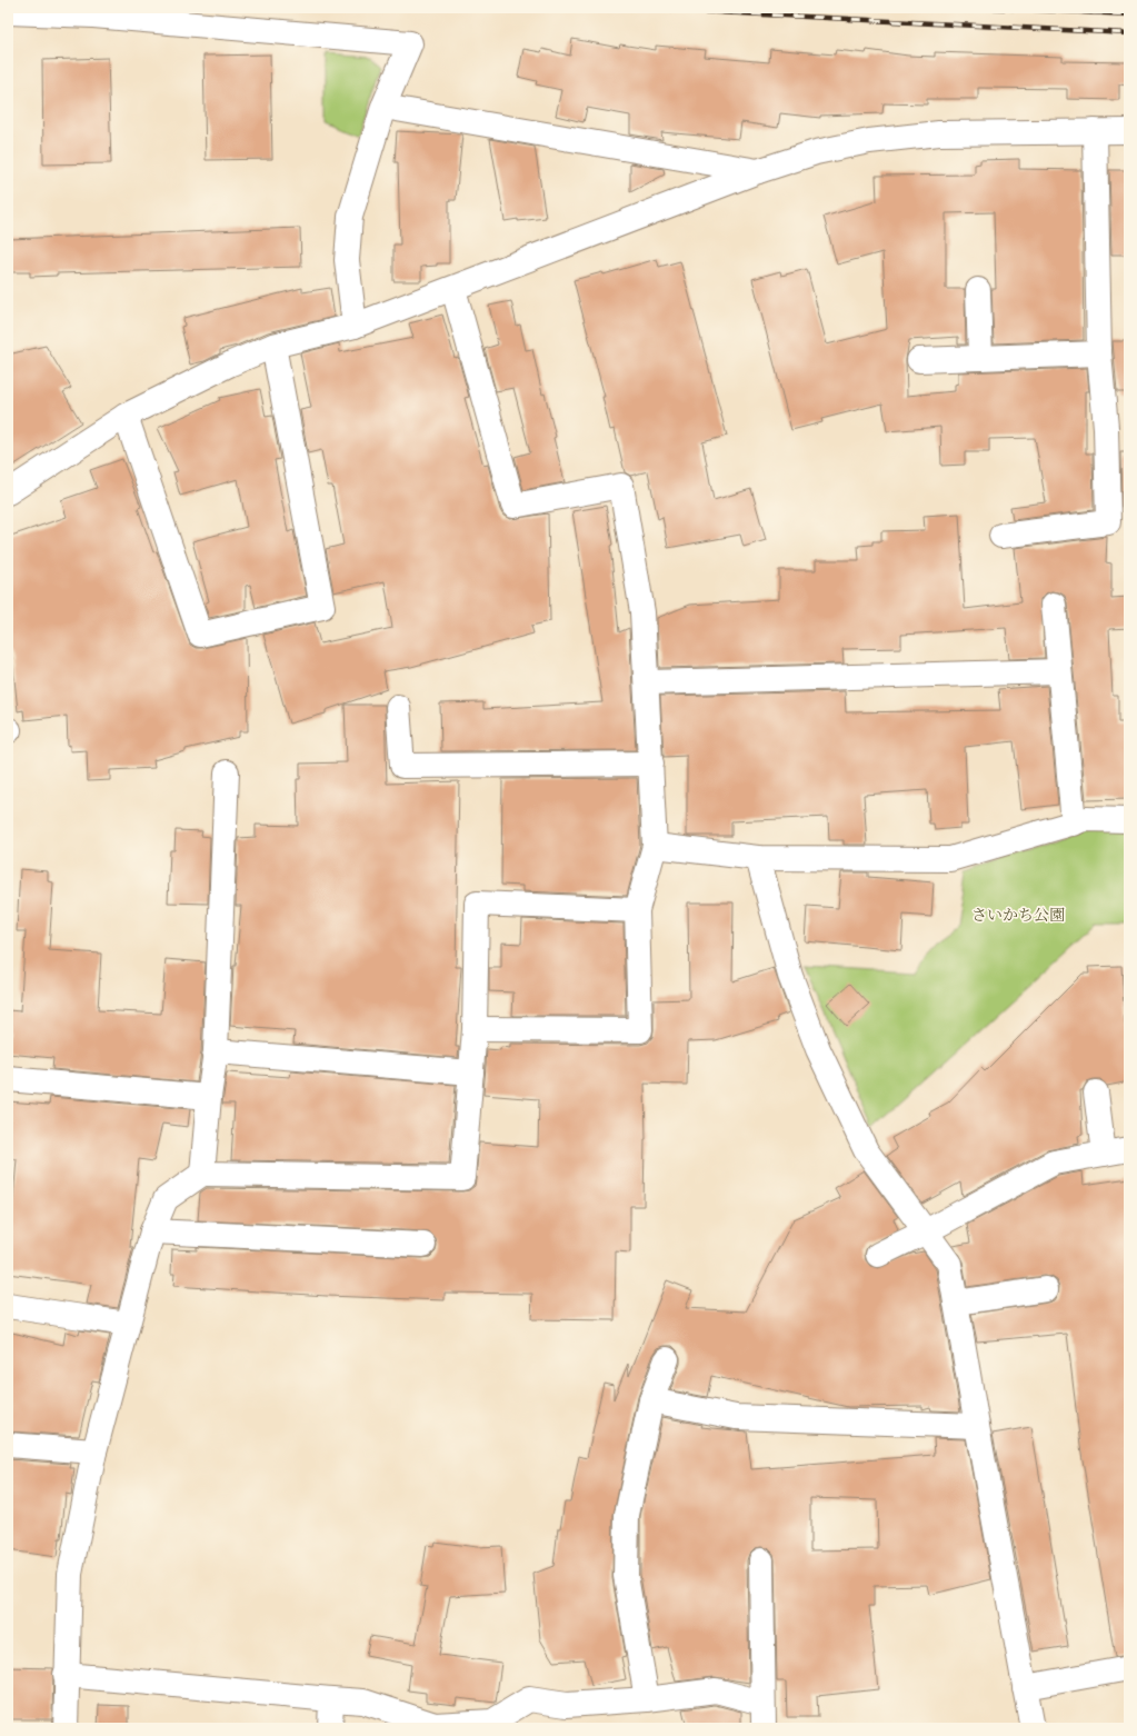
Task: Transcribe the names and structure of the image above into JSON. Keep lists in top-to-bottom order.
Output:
{
  "parks": ["さいかち公園"]
}
